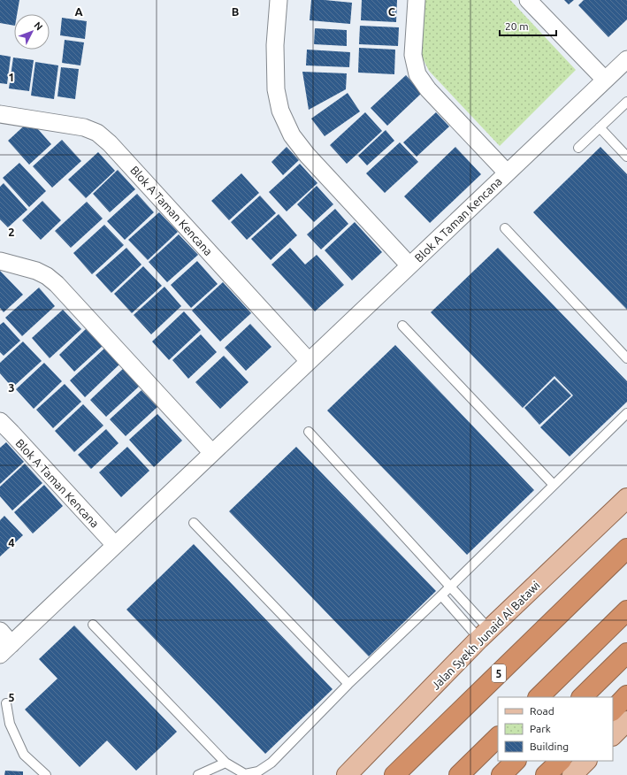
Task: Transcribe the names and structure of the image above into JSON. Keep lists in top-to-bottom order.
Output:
{
  "streets": {
    "highway": ["5"],
    "main road": ["Jalan Syekh Junaid Al Batawi"],
    "street": ["Blok A Taman Kencana"]
  },
  "legend": ["Road", "Park", "Building"],
  "scale_bar": "20 m",
  "north": "top right",
  "grid": {
    "columns": ["A", "B", "C"],
    "rows": [
      "1",
      "2",
      "3",
      "4",
      "5"
    ]
  }
}
